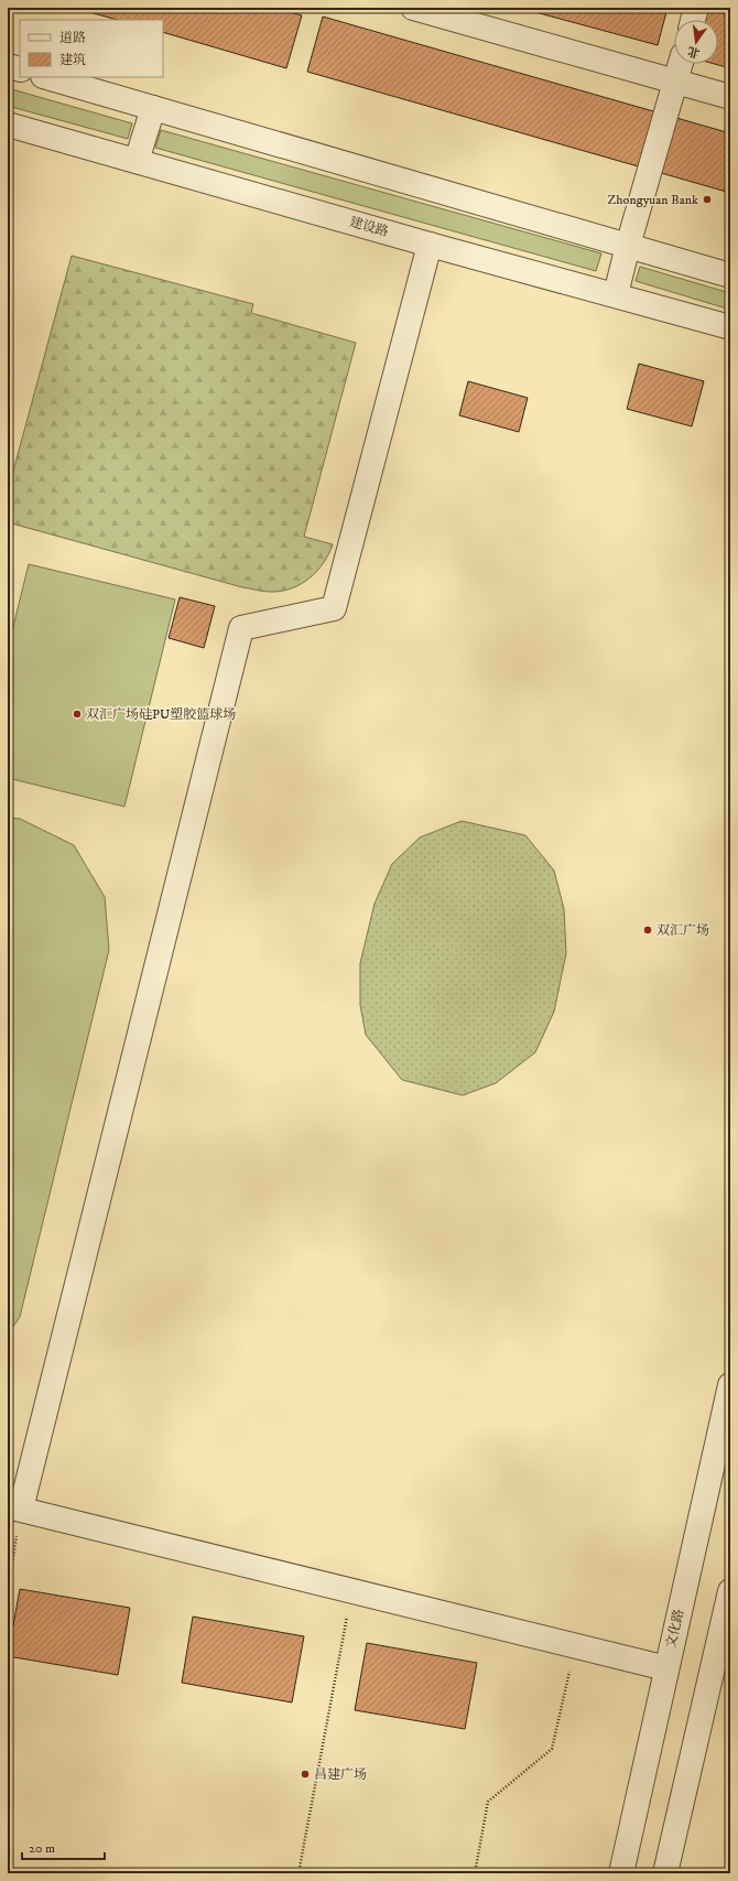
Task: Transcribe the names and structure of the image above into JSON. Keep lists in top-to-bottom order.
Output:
{
  "streets": {
    "street": ["建设路", "文化路"]
  },
  "places": [
    "Zhongyuan Bank",
    "双汇广场硅PU塑胶篮球场",
    "双汇广场",
    "昌建广场"
  ],
  "legend": ["道路", "建筑"],
  "scale_bar": "20 m",
  "north": "bottom"
}
